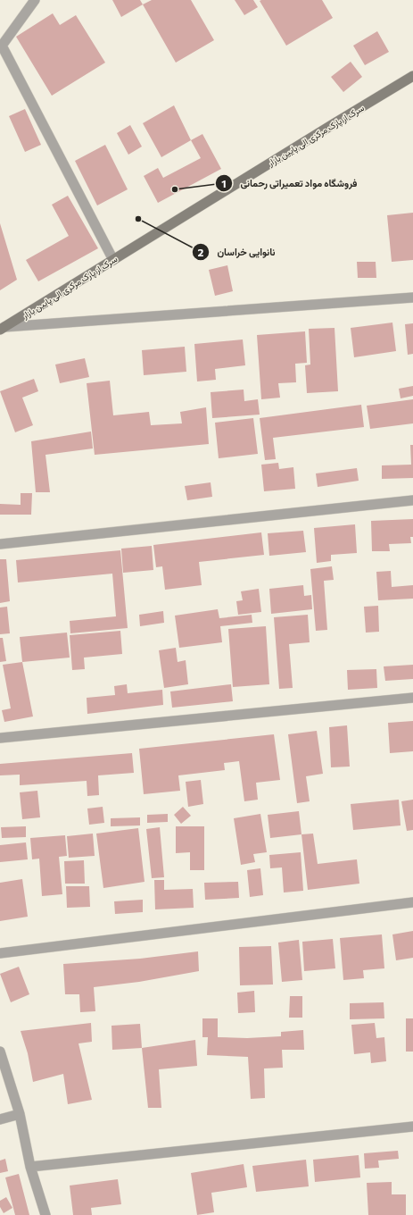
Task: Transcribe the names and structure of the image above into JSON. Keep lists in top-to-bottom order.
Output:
{
  "streets": {
    "main road": ["سرک از پارک مرکزی الی پایین بازار"]
  },
  "places": ["فروشگاه مواد تعمیراتی رحمانی", "نانوایی خراسان"]
}
